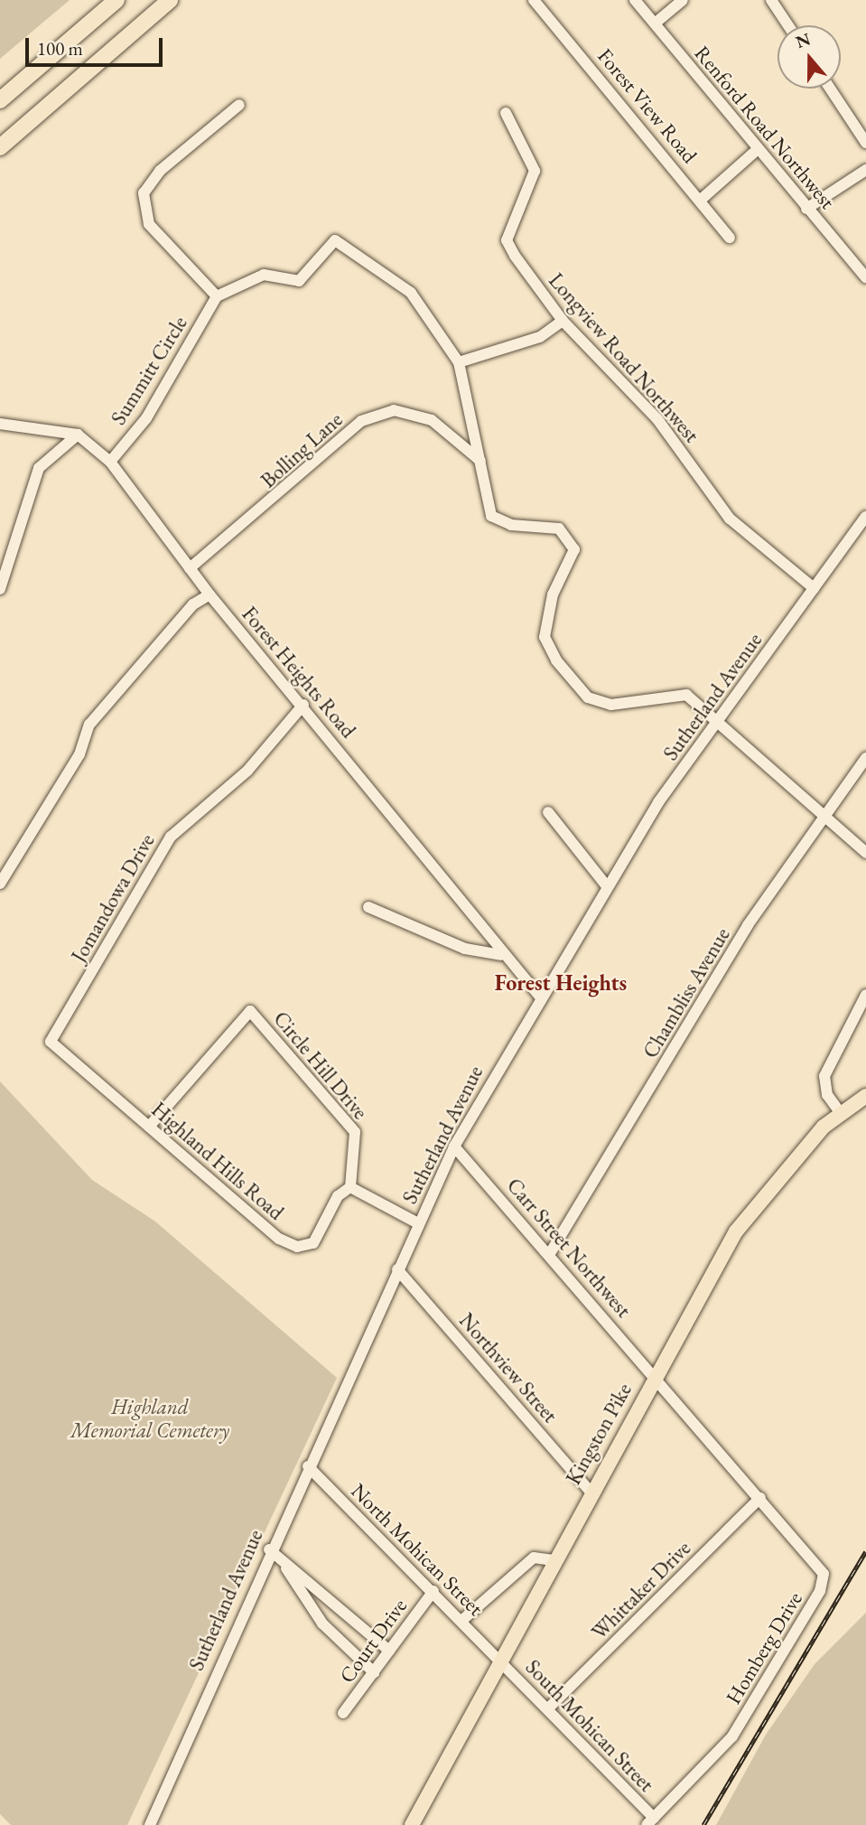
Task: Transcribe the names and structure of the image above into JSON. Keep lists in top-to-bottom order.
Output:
{
  "streets": {
    "main road": ["Kingston Pike"],
    "street": [
      "Forest View Road",
      "Renford Road Northwest",
      "Longview Road Northwest",
      "Summitt Circle",
      "Bolling Lane",
      "Forest Heights Road",
      "Sutherland Avenue",
      "Jomandowa Drive",
      "Chambliss Avenue",
      "Circle Hill Drive",
      "Highland Hills Road",
      "Carr Street Northwest",
      "Northview Street",
      "North Mohican Street",
      "Whittaker Drive",
      "Court Drive",
      "Homberg Drive",
      "South Mohican Street"
    ]
  },
  "crossings": [
    ["Longview Road Northwest", "Sutherland Avenue"],
    ["Summitt Circle", "Forest Heights Road"],
    ["Bolling Lane", "Forest Heights Road"],
    ["Forest Heights Road", "Sutherland Avenue"],
    ["Forest Heights Road", "Jomandowa Drive"],
    ["Sutherland Avenue", "Carr Street Northwest"],
    ["Sutherland Avenue", "Northview Street"],
    ["Sutherland Avenue", "North Mohican Street"],
    ["Jomandowa Drive", "Highland Hills Road"],
    ["Chambliss Avenue", "Carr Street Northwest"],
    ["Circle Hill Drive", "Highland Hills Road"],
    ["Carr Street Northwest", "Kingston Pike"],
    ["Carr Street Northwest", "Homberg Drive"],
    ["Northview Street", "Kingston Pike"],
    ["Kingston Pike", "North Mohican Street"],
    ["Kingston Pike", "Homberg Drive"],
    ["Kingston Pike", "South Mohican Street"],
    ["North Mohican Street", "Court Drive"],
    ["North Mohican Street", "South Mohican Street"],
    ["Whittaker Drive", "Homberg Drive"],
    ["Whittaker Drive", "South Mohican Street"],
    ["Homberg Drive", "South Mohican Street"]
  ],
  "districts": ["Forest Heights"],
  "parks": ["Highland Memorial Cemetery"],
  "scale_bar": "100 m",
  "north": "top"
}
